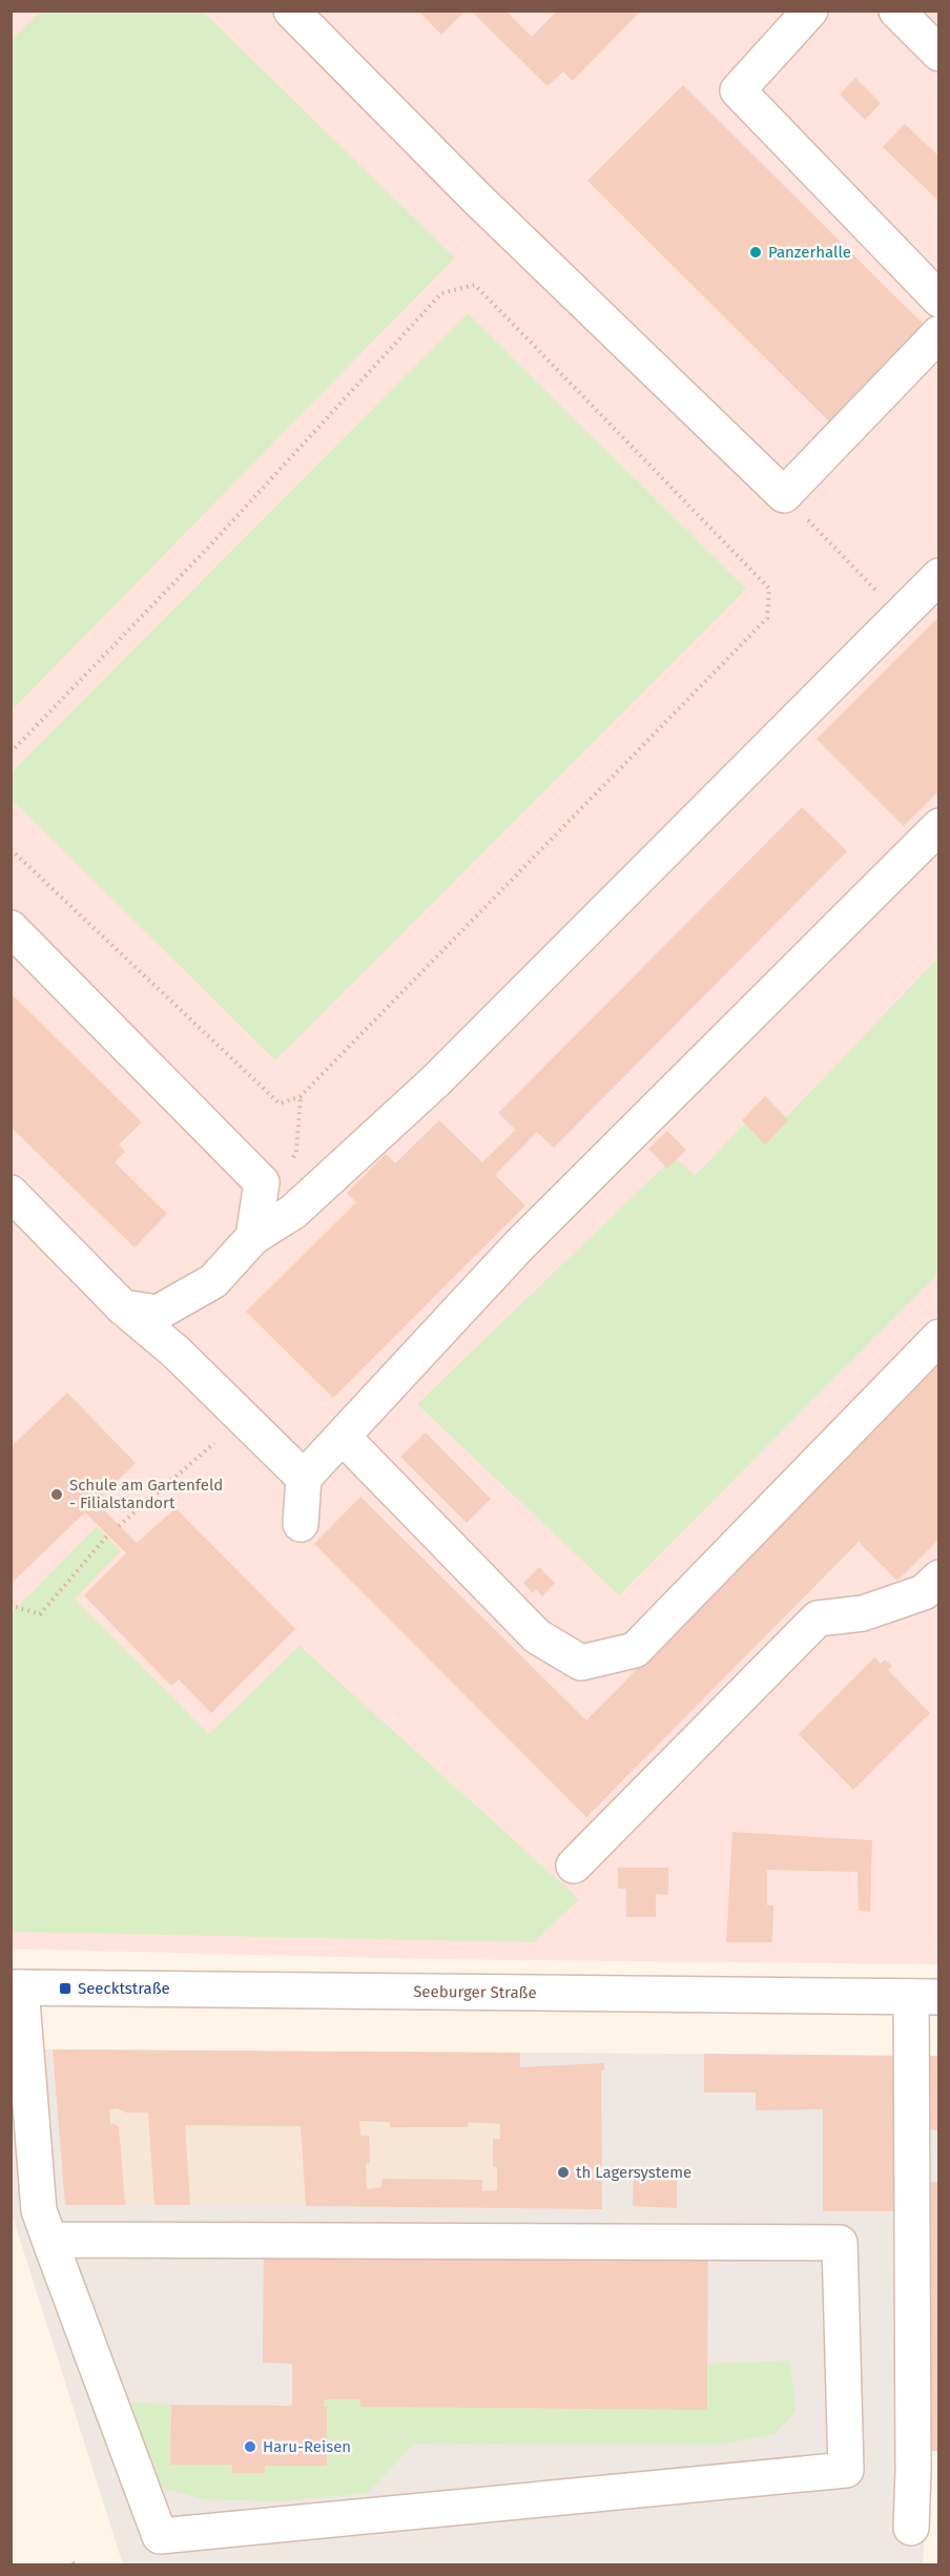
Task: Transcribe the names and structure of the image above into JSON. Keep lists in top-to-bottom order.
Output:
{
  "streets": {
    "street": ["Seeburger Straße"]
  },
  "places": {
    "other": [
      "Panzerhalle",
      "Schule am Gartenfeld - Filialstandort",
      "th Lagersysteme",
      "Haru-Reisen"
    ],
    "transit": ["Seecktstraße"]
  }
}
